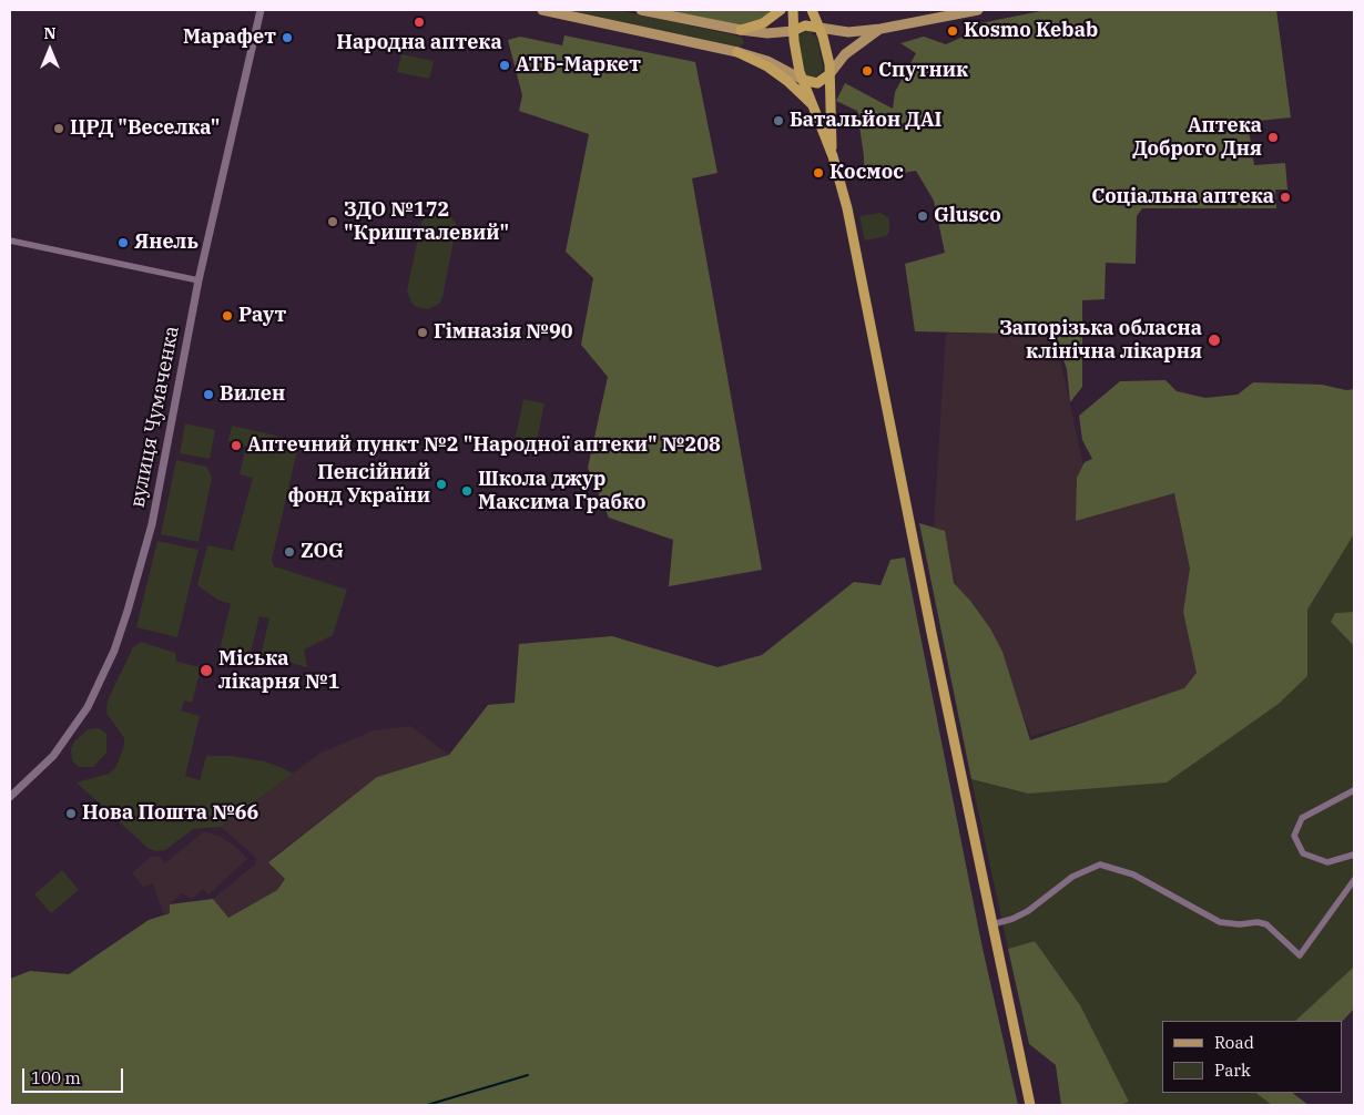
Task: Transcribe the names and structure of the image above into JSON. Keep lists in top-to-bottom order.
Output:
{
  "streets": {
    "street": ["вулиця Чумаченка"]
  },
  "places": [
    "Народна аптека",
    "Kosmo Kebab",
    "Марафет",
    "АТБ-Маркет",
    "Спутник",
    "Батальйон ДАI",
    "ЦРД \"Веселка\"",
    "Аптека Доброго Дня",
    "Космос",
    "Соціальна аптека",
    "Glusco",
    "ЗДО №172 \"Кришталевий\"",
    "Янель",
    "Раут",
    "Гімназія №90",
    "Запорізька обласна клінічна лікарня",
    "Вилен",
    "Аптечний пункт №2 \"Народної аптеки\" №208",
    "Пенсійний фонд України",
    "Школа джур Максима Грабко",
    "ZOG",
    "Міська лікарня №1",
    "Нова Пошта №66"
  ],
  "legend": ["Road", "Park"],
  "scale_bar": "100 m",
  "north": "top"
}
